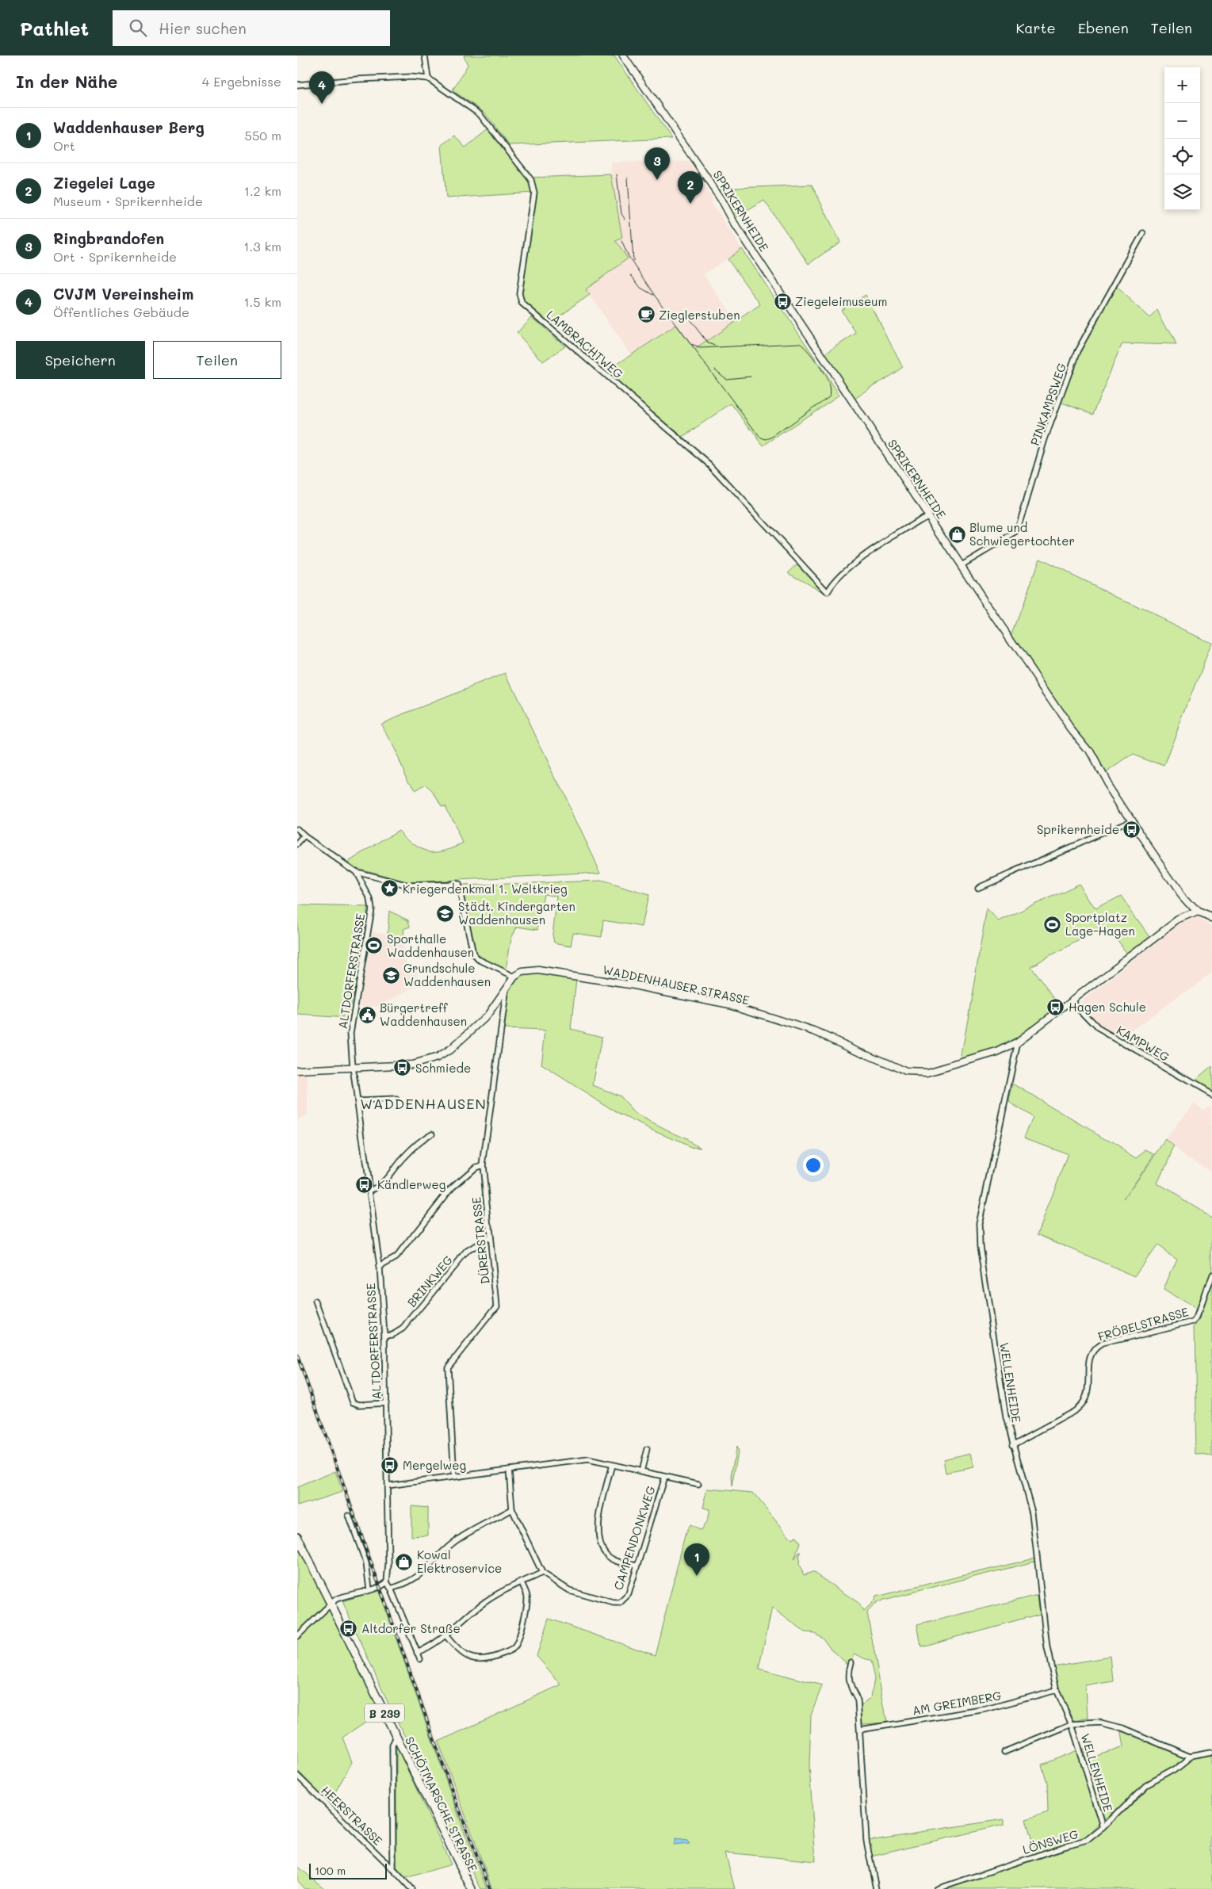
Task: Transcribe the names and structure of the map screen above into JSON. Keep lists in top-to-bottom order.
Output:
{
  "streets": {
    "main road": [
      "SPRIKERNHEIDE",
      "WADDENHAUSER STRASSE",
      "B 239",
      "SCHÖTMARSCHE STRASSE"
    ],
    "street": [
      "LAMBRACHTWEG",
      "PINKAMPSWEG",
      "ALTDORFERSTRASSE",
      "KAMPWEG",
      "DÜRERSTRASSE",
      "BRINKWEG",
      "FRÖBELSTRASSE",
      "WELLENHEIDE",
      "CAMPENDONKWEG",
      "AM GREIMBERG",
      "HEERSTRASSE",
      "LÖNSWEG"
    ]
  },
  "crossings": [
    ["SPRIKERNHEIDE", "LAMBRACHTWEG"],
    ["SPRIKERNHEIDE", "PINKAMPSWEG"],
    ["SPRIKERNHEIDE", "WADDENHAUSER STRASSE"],
    ["ALTDORFERSTRASSE", "BRINKWEG"],
    ["WADDENHAUSER STRASSE", "KAMPWEG"],
    ["WADDENHAUSER STRASSE", "WELLENHEIDE"],
    ["DÜRERSTRASSE", "BRINKWEG"],
    ["FRÖBELSTRASSE", "WELLENHEIDE"],
    ["WELLENHEIDE", "AM GREIMBERG"],
    ["WELLENHEIDE", "LÖNSWEG"],
    ["SCHÖTMARSCHE STRASSE", "HEERSTRASSE"]
  ],
  "districts": ["WADDENHAUSEN"],
  "places": {
    "bus stop": [
      "Ziegeleimuseum",
      "Sprikernheide",
      "Hagen Schule",
      "Schmiede",
      "Kändlerweg",
      "Mergelweg",
      "Altdorfer Straße"
    ],
    "cafe": ["Zieglerstuben"],
    "shop": ["Blume und Schwiegertochter", "Kowal Elektroservice"],
    "place": ["Kriegerdenkmal 1. Weltkrieg"],
    "school or university": ["Städt. Kindergarten Waddenhausen", "Grundschule Waddenhausen"],
    "sports": ["Sportplatz Lage-Hagen", "Sporthalle Waddenhausen"],
    "public building": ["Bürgertreff Waddenhausen"]
  },
  "scale_bar": "100 m",
  "page": {
    "header": "Pathlet",
    "search": "Hier suchen",
    "nav": ["Karte", "Ebenen", "Teilen"],
    "heading": ["In der Nähe", "4 Ergebnisse"],
    "map_buttons": ["+", "−"],
    "pins": [
      "4",
      "3",
      "2",
      "1"
    ],
    "list": [
      {
        "mark": "1",
        "name": "Waddenhauser Berg",
        "note": "Ort",
        "value": "550 m"
      },
      {
        "mark": "2",
        "name": "Ziegelei Lage",
        "note": "Museum · Sprikernheide",
        "value": "1.2 km"
      },
      {
        "mark": "3",
        "name": "Ringbrandofen",
        "note": "Ort · Sprikernheide",
        "value": "1.3 km"
      },
      {
        "mark": "4",
        "name": "CVJM Vereinsheim",
        "note": "Öffentliches Gebäude",
        "value": "1.5 km"
      }
    ],
    "buttons": ["Speichern", "Teilen"],
    "scale": "100 m"
  }
}
